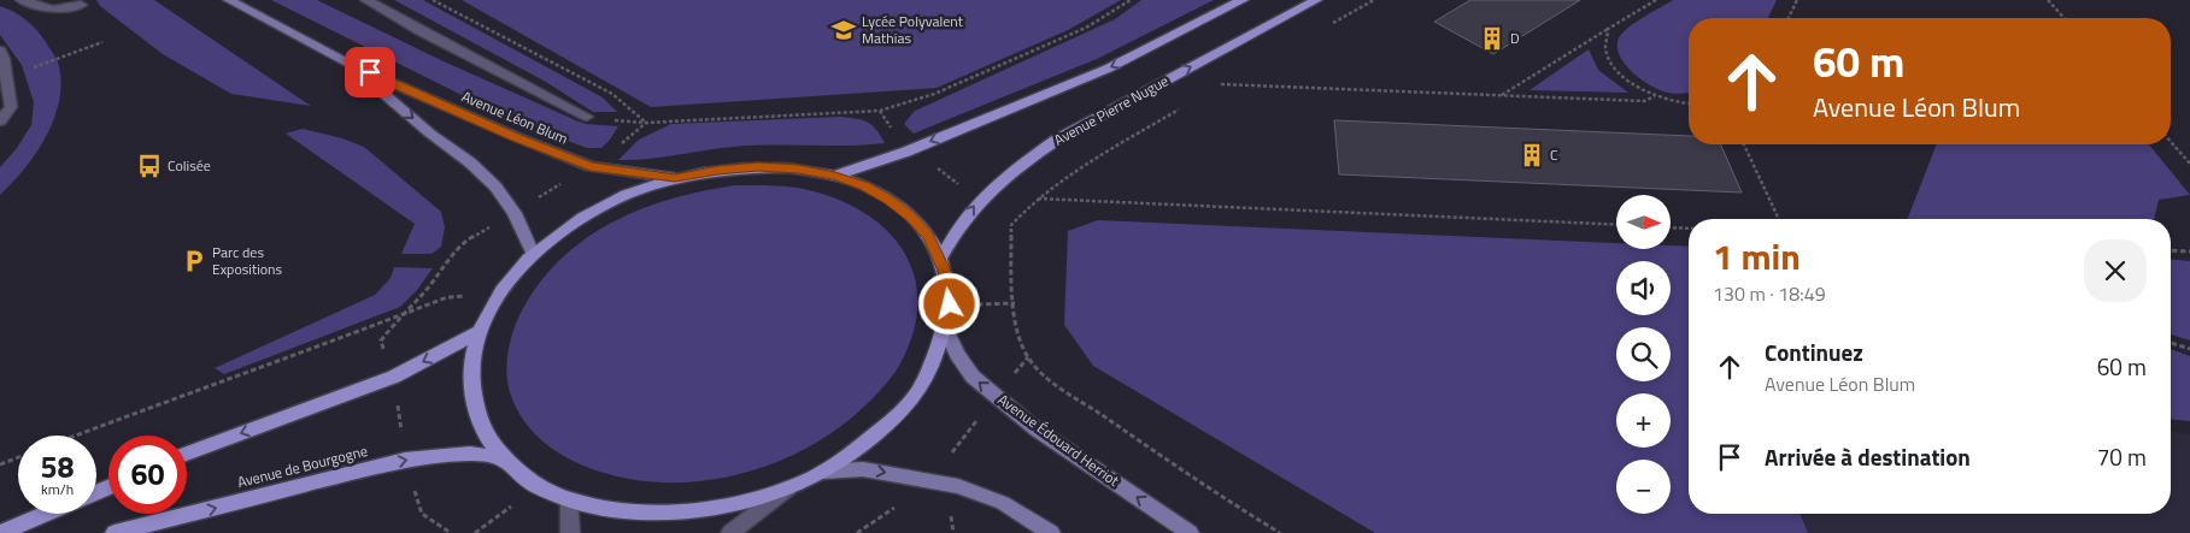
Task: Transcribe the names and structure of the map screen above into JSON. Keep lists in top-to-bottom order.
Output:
{
  "streets": {
    "main road": [
      "Avenue Pierre Nugue",
      "Avenue Léon Blum",
      "Avenue Édouard Herriot",
      "Avenue de Bourgogne"
    ]
  },
  "one_way": ["Avenue Léon Blum", "Avenue Édouard Herriot"],
  "places": {
    "school or university": ["Lycée Polyvalent Mathias"],
    "building": ["D", "C"],
    "bus stop": ["Colisée"],
    "parking": ["Parc des Expositions"]
  },
  "north": "right",
  "page": {
    "turn": ["60 m", "Avenue Léon Blum"],
    "map_buttons": ["+", "−"],
    "heading": ["1 min", "130 m · 18:49"],
    "list": [
      {
        "name": "Continuez",
        "note": "Avenue Léon Blum",
        "value": "60 m"
      },
      {
        "name": "Arrivée à destination",
        "value": "70 m"
      }
    ],
    "speed": "58 km/h",
    "limit": "60"
  }
}
